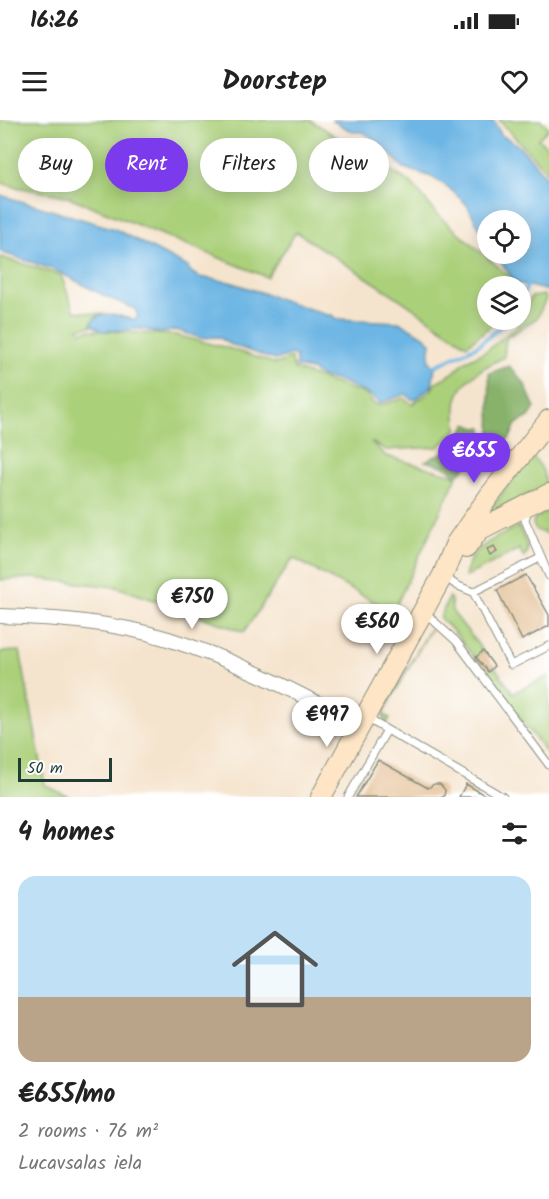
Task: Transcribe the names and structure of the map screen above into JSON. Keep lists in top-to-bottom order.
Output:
{
  "scale_bar": "50 m",
  "page": {
    "status": "16:26",
    "header": "Doorstep",
    "chip": [
      "Buy",
      "Rent",
      "Filters",
      "New"
    ],
    "price": [
      "€655",
      "€750",
      "€560",
      "€997"
    ],
    "scale": "50 m",
    "heading": "4 homes",
    "list": [
      {
        "name": "€655/mo",
        "note": "2 rooms · 76 m² · Lucavsalas iela"
      }
    ]
  }
}
